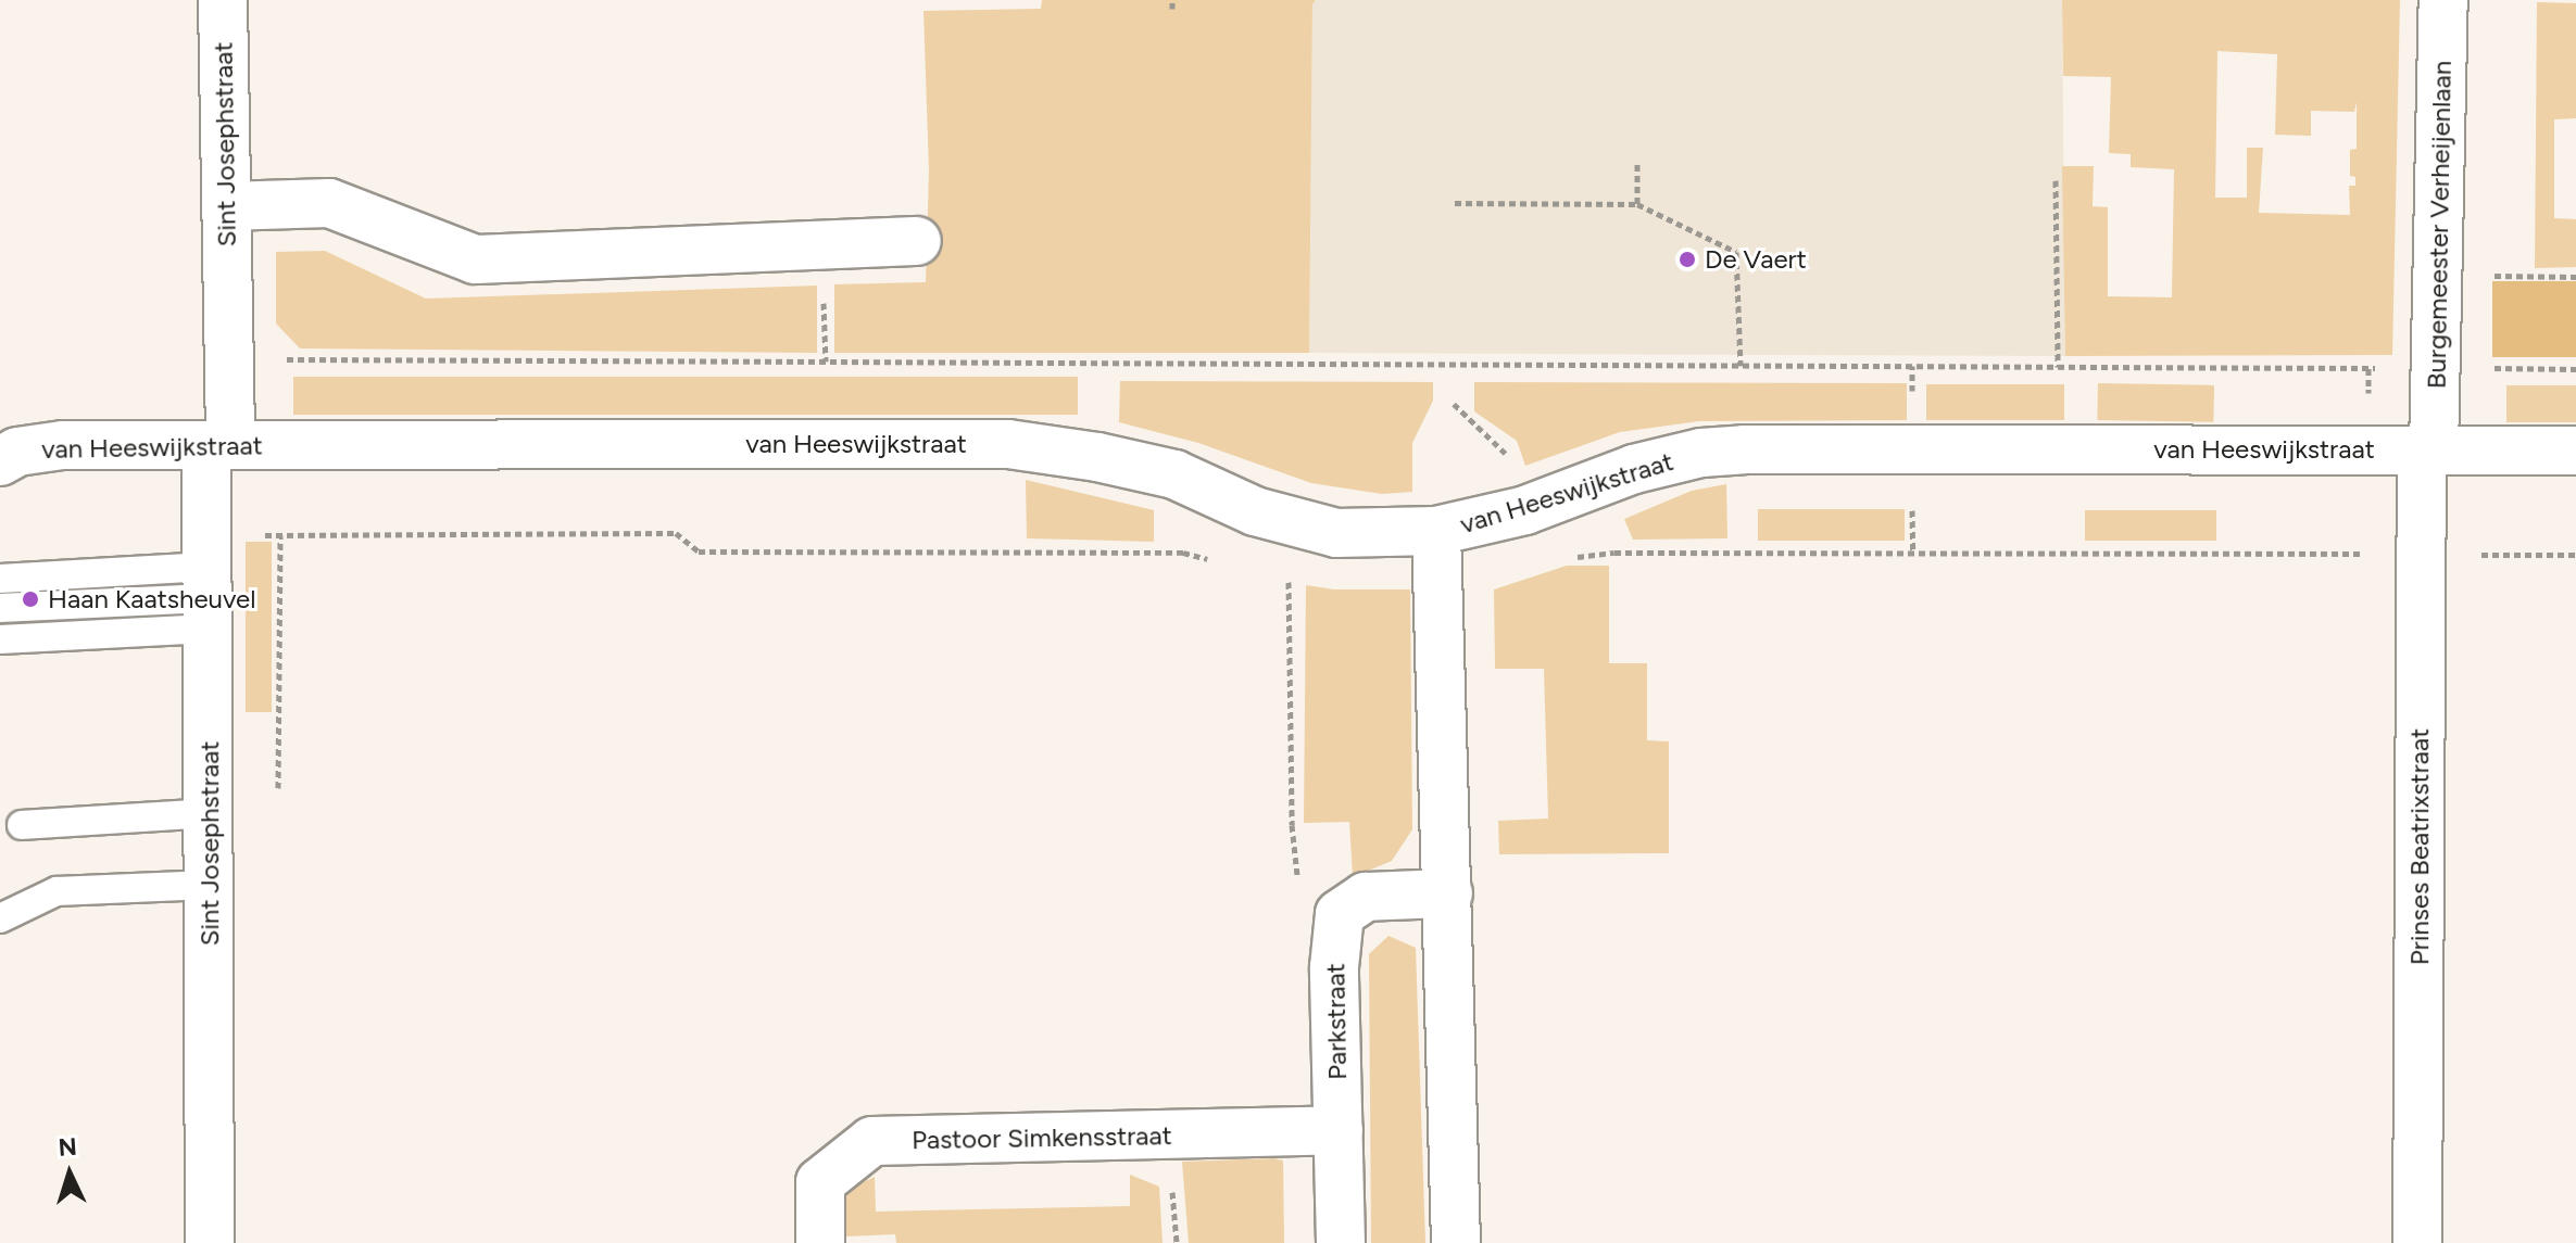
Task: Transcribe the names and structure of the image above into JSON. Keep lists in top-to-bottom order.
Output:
{
  "streets": {
    "street": [
      "Sint Josephstraat",
      "Burgemeester Verheijenlaan",
      "van Heeswijkstraat",
      "Prinses Beatrixstraat",
      "Parkstraat",
      "Pastoor Simkensstraat"
    ]
  },
  "crossings": [
    ["Sint Josephstraat", "van Heeswijkstraat"],
    ["Burgemeester Verheijenlaan", "van Heeswijkstraat"],
    ["Burgemeester Verheijenlaan", "Prinses Beatrixstraat"],
    ["van Heeswijkstraat", "Prinses Beatrixstraat"],
    ["Parkstraat", "Pastoor Simkensstraat"]
  ],
  "places": ["De Vaert", "Haan Kaatsheuvel"],
  "north": "top"
}
